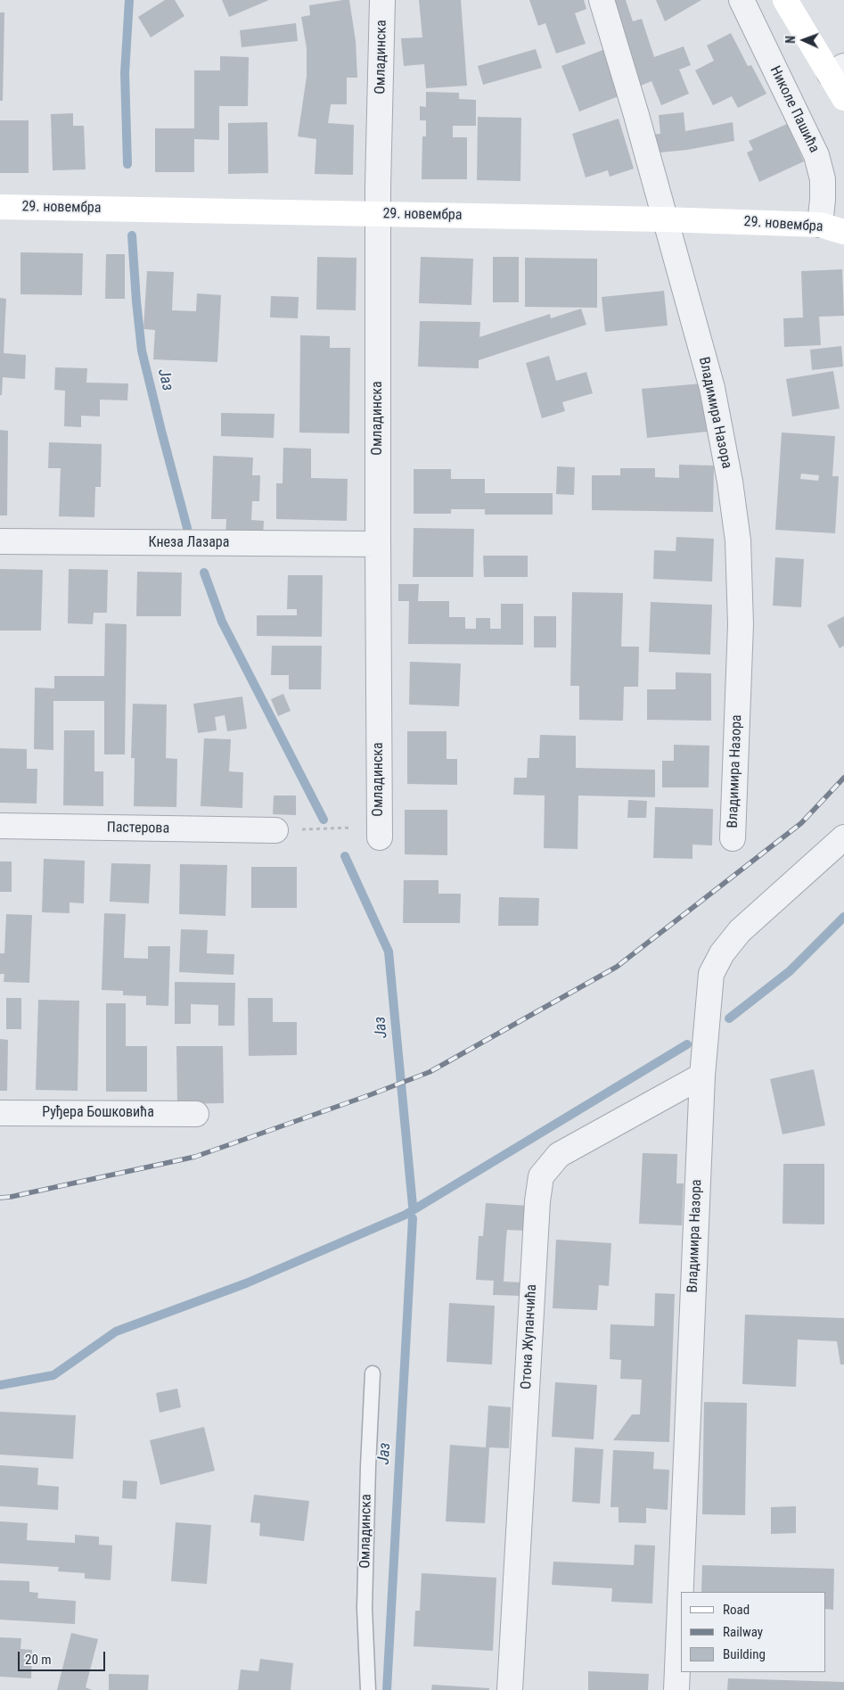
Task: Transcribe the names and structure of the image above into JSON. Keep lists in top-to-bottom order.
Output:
{
  "streets": {
    "street": [
      "Омладинска",
      "Николе Пашића",
      "29. новембра",
      "Владимира Назора",
      "Кнеза Лазара",
      "Пастерова",
      "Руђера Бошковића",
      "Отона Жупанчића"
    ]
  },
  "crossings": [
    ["Омладинска", "29. новембра"],
    ["Омладинска", "Кнеза Лазара"],
    ["Николе Пашића", "29. новембра"],
    ["29. новембра", "Владимира Назора"],
    ["Владимира Назора", "Отона Жупанчића"]
  ],
  "water": ["Јаз"],
  "legend": ["Road", "Railway", "Building"],
  "scale_bar": "20 m",
  "north": "left"
}
